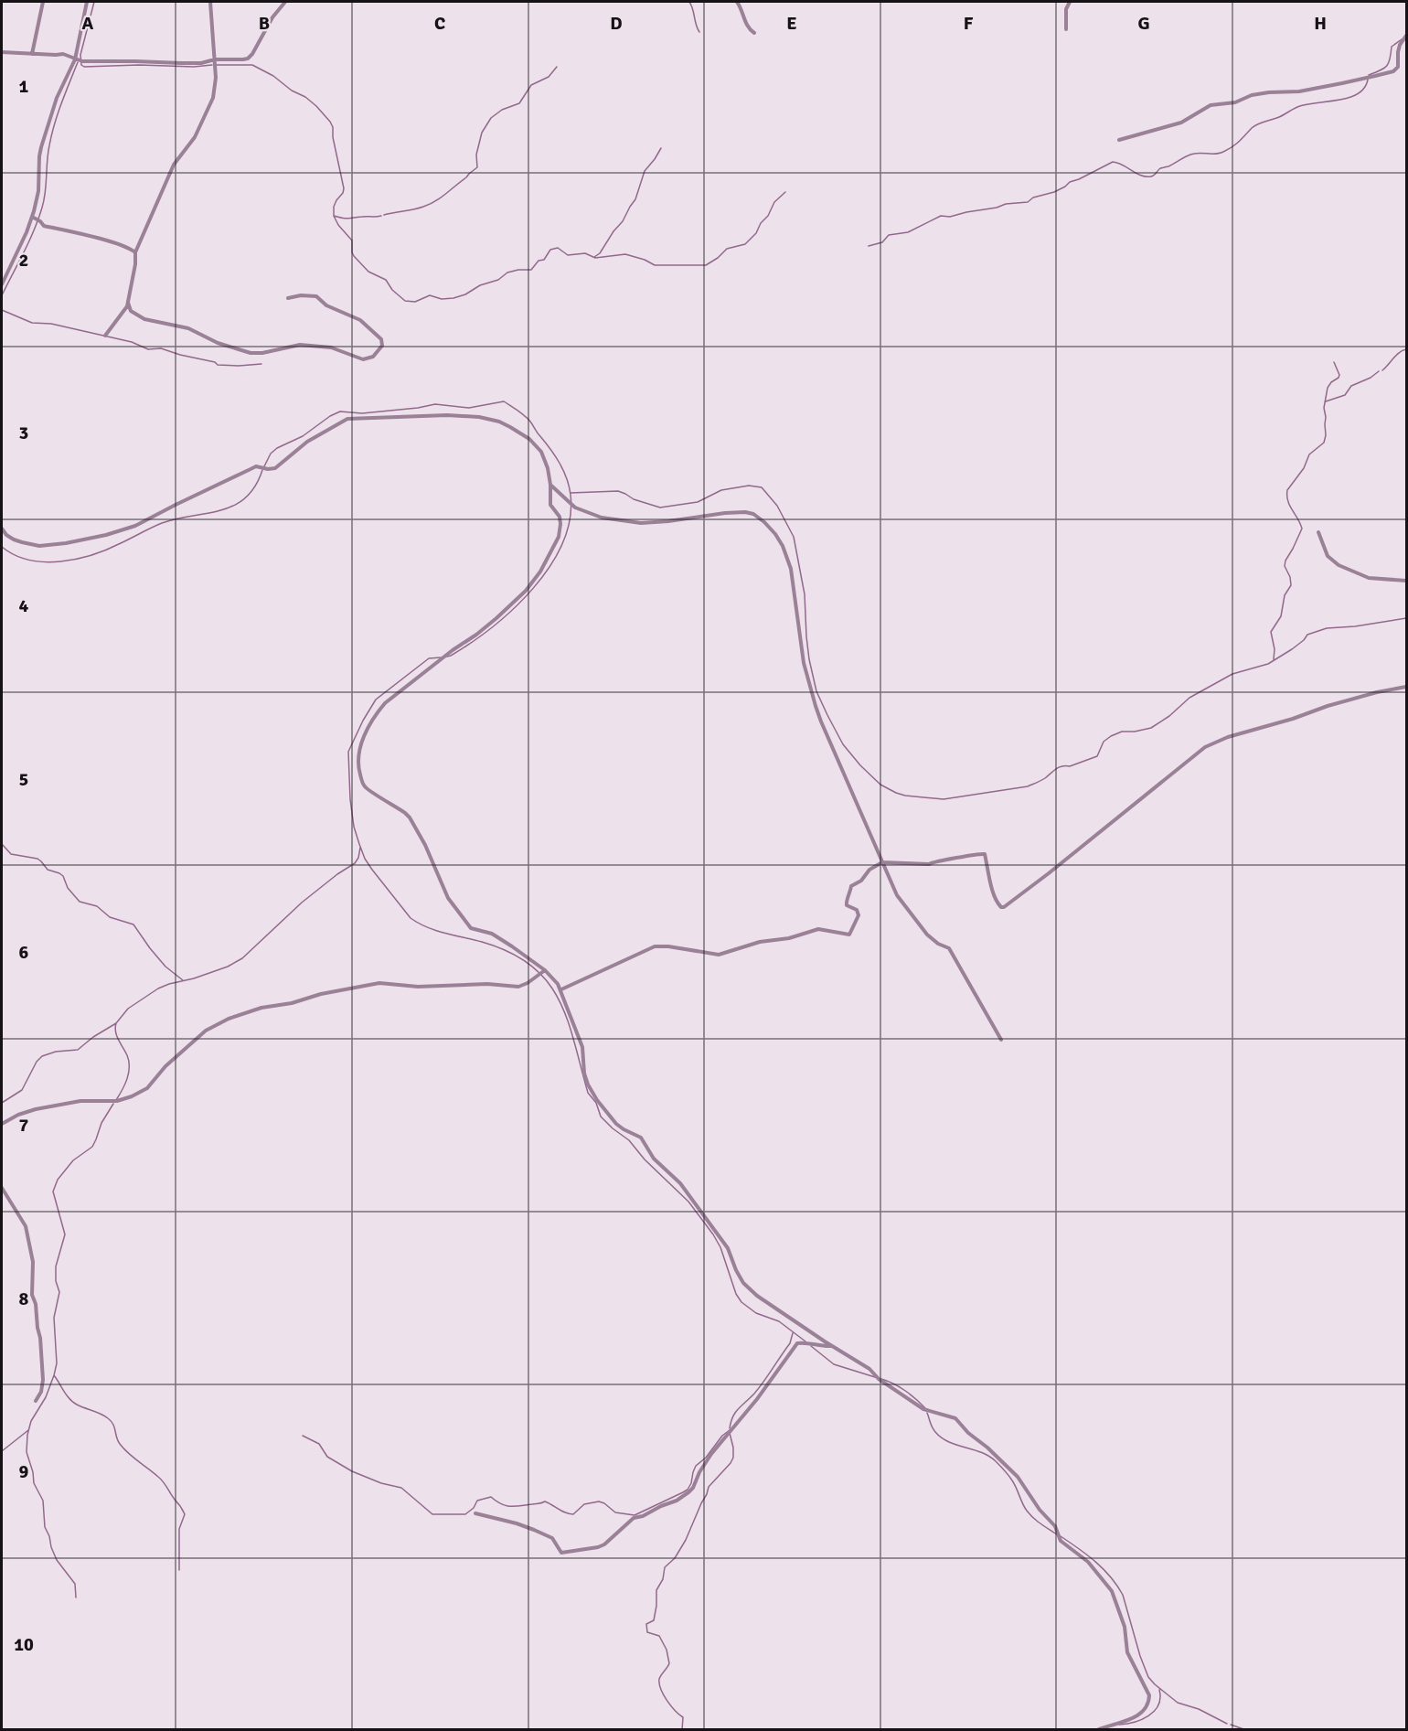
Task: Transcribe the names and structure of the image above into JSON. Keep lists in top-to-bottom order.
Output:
{
  "grid": {
    "columns": [
      "A",
      "B",
      "C",
      "D",
      "E",
      "F",
      "G",
      "H"
    ],
    "rows": [
      "1",
      "2",
      "3",
      "4",
      "5",
      "6",
      "7",
      "8",
      "9",
      "10"
    ]
  }
}
